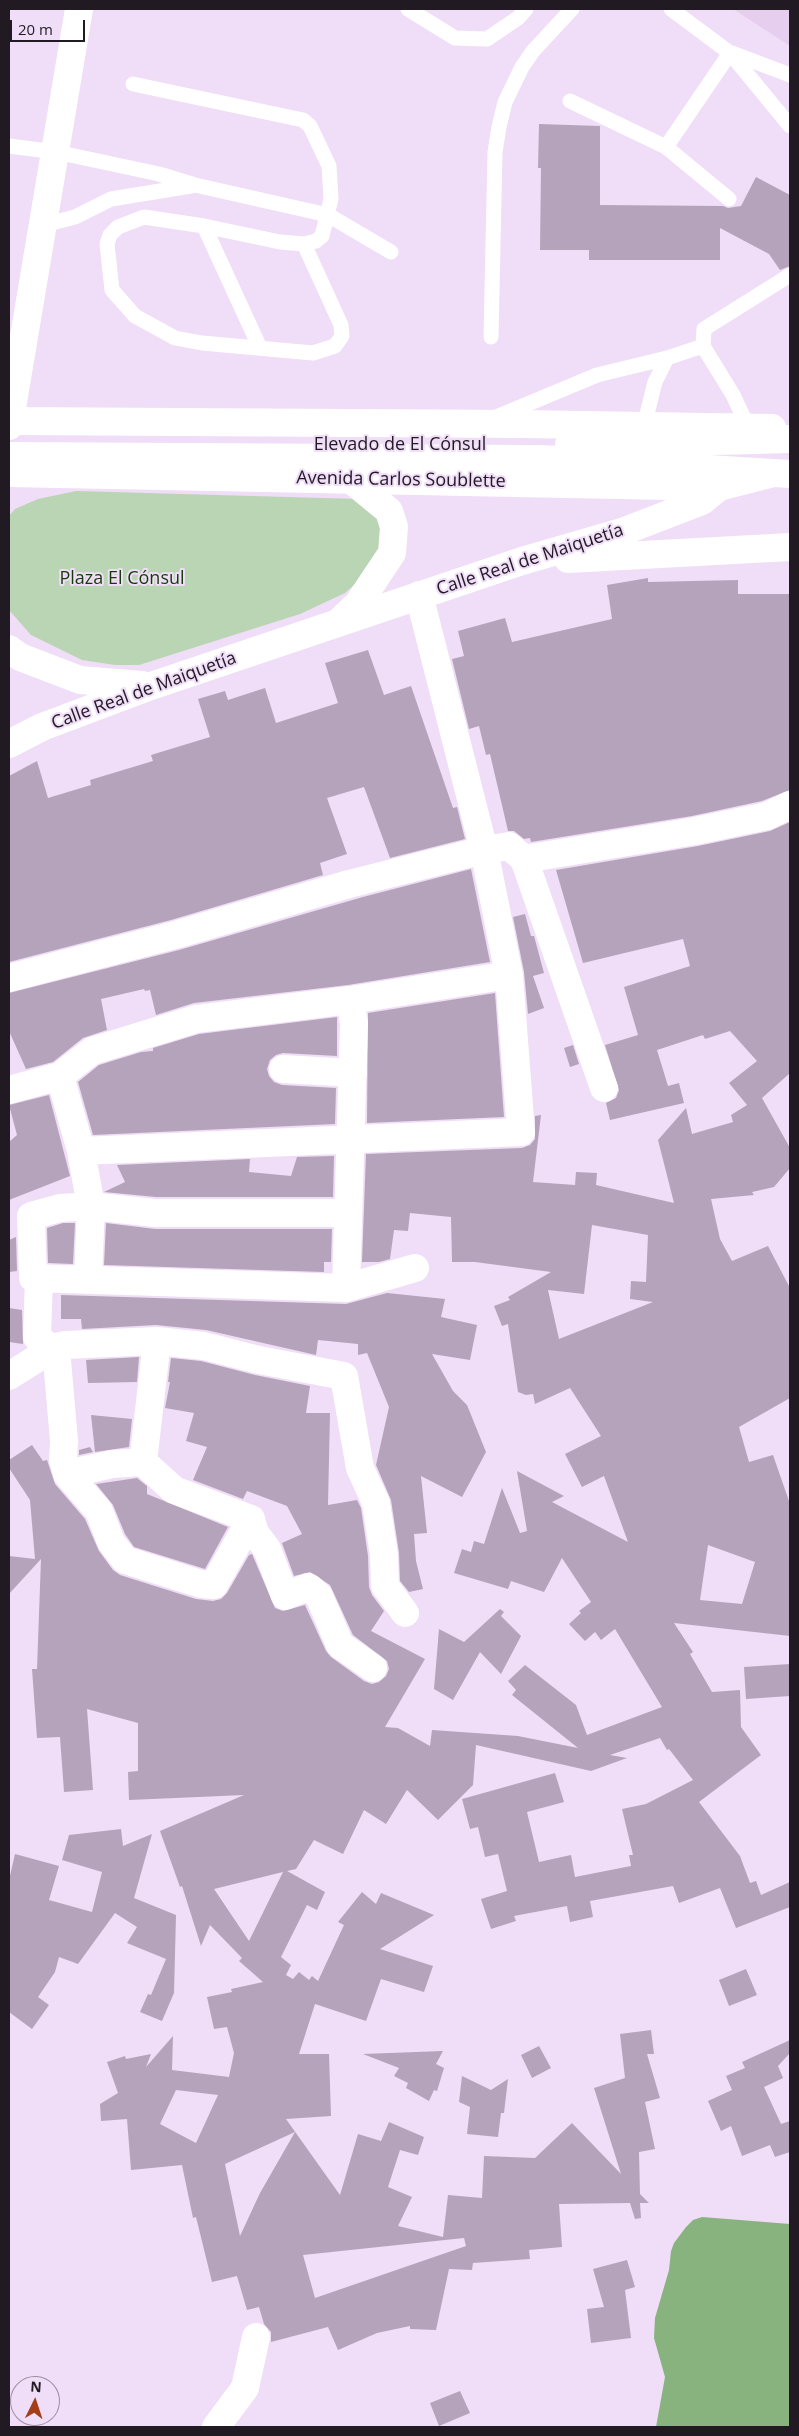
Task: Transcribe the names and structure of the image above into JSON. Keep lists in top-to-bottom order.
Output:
{
  "streets": {
    "street": ["Elevado de El Cónsul", "Avenida Carlos Soublette", "Calle Real de Maiquetía"]
  },
  "crossings": [
    ["Elevado de El Cónsul", "Avenida Carlos Soublette"],
    ["Avenida Carlos Soublette", "Calle Real de Maiquetía"]
  ],
  "parks": ["Plaza El Cónsul"],
  "scale_bar": "20 m",
  "north": "top"
}
